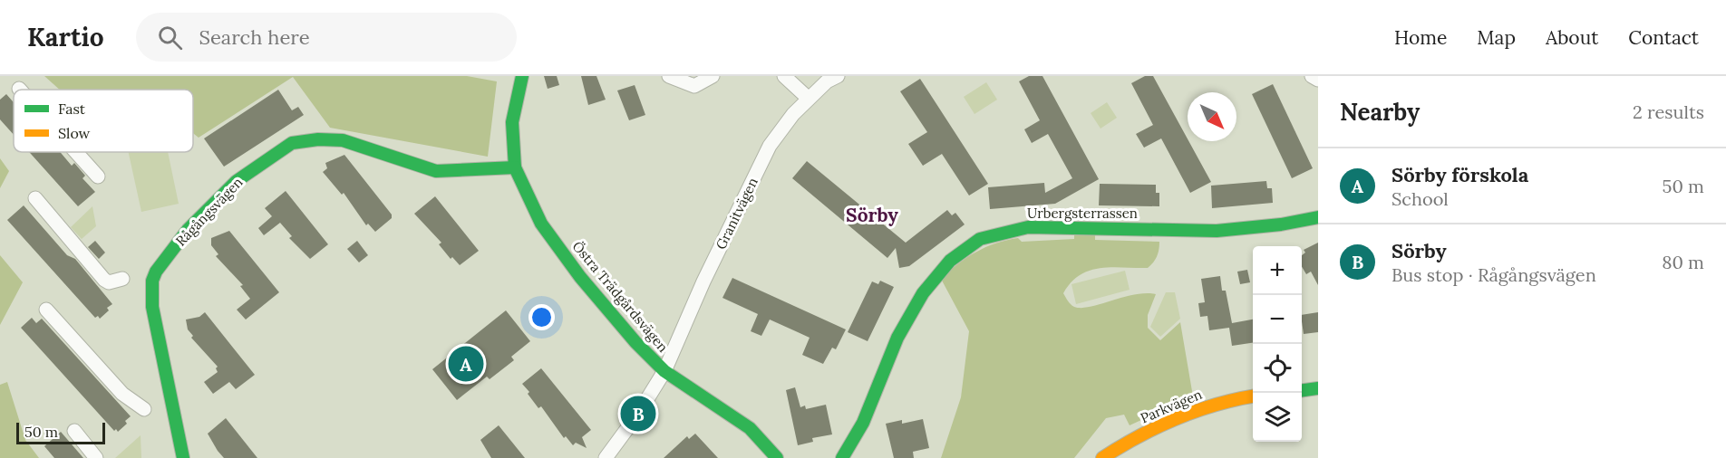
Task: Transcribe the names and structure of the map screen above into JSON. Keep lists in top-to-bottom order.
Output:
{
  "streets": {
    "street": [
      "Rågångsvägen",
      "Granitvägen",
      "Urbergsterrassen",
      "Östra Trädgårdsvägen",
      "Parkvägen"
    ]
  },
  "crossings": [
    ["Rågångsvägen", "Östra Trädgårdsvägen"],
    ["Granitvägen", "Östra Trädgårdsvägen"]
  ],
  "districts": ["Sörby"],
  "legend": ["Fast", "Slow"],
  "scale_bar": "50 m",
  "north": "bottom right",
  "page": {
    "header": "Kartio",
    "search": "Search here",
    "nav": [
      "Home",
      "Map",
      "About",
      "Contact"
    ],
    "heading": ["Nearby", "2 results"],
    "list": [
      {
        "mark": "A",
        "name": "Sörby förskola",
        "note": "School",
        "value": "50 m"
      },
      {
        "mark": "B",
        "name": "Sörby",
        "note": "Bus stop · Rågångsvägen",
        "value": "80 m"
      }
    ],
    "map_buttons": ["+", "−"],
    "pins": ["A", "B"],
    "scale": "50 m"
  }
}
